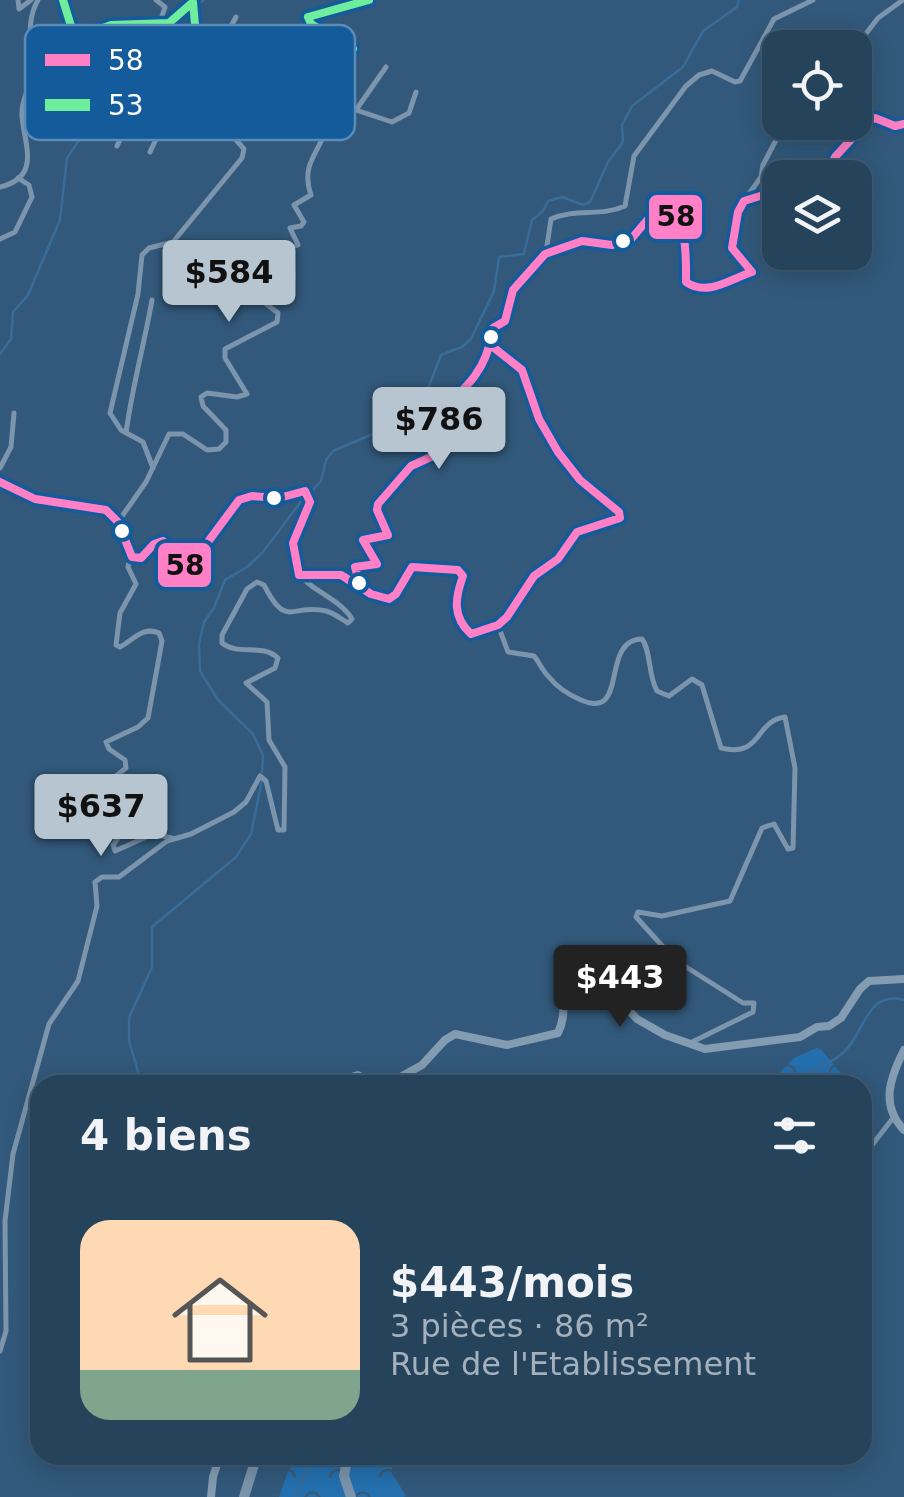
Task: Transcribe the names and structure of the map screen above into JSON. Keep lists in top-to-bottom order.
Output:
{
  "lines": ["transit line 53", "transit line 58"],
  "legend": ["58", "53"],
  "page": {
    "price": [
      "$584",
      "$786",
      "$637",
      "$443"
    ],
    "heading": "4 biens",
    "list": [
      {
        "name": "$443/mois",
        "note": "3 pièces · 86 m² · Rue de l'Etablissement"
      }
    ]
  }
}
